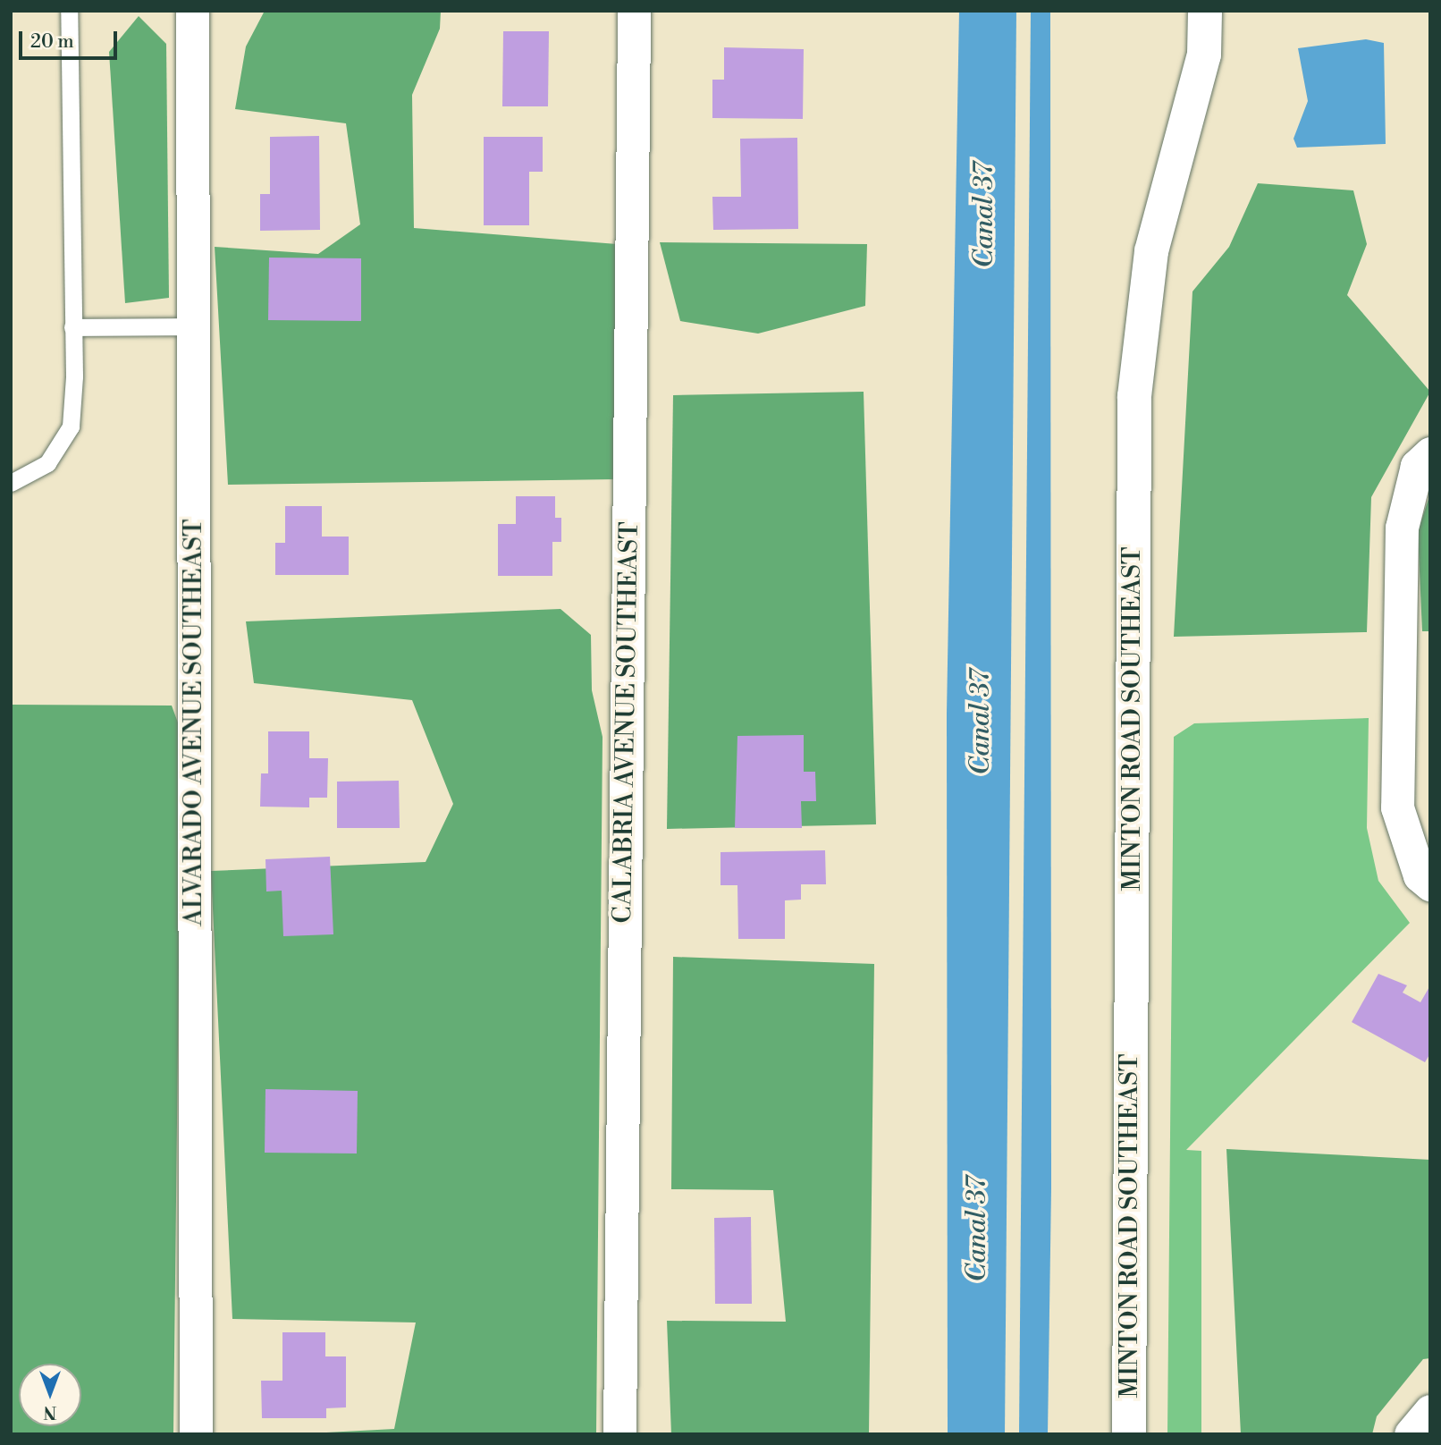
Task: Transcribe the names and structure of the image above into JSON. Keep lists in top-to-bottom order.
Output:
{
  "streets": {
    "street": ["MINTON ROAD SOUTHEAST", "ALVARADO AVENUE SOUTHEAST", "CALABRIA AVENUE SOUTHEAST"]
  },
  "water": ["Canal 37"],
  "scale_bar": "20 m",
  "north": "bottom"
}
